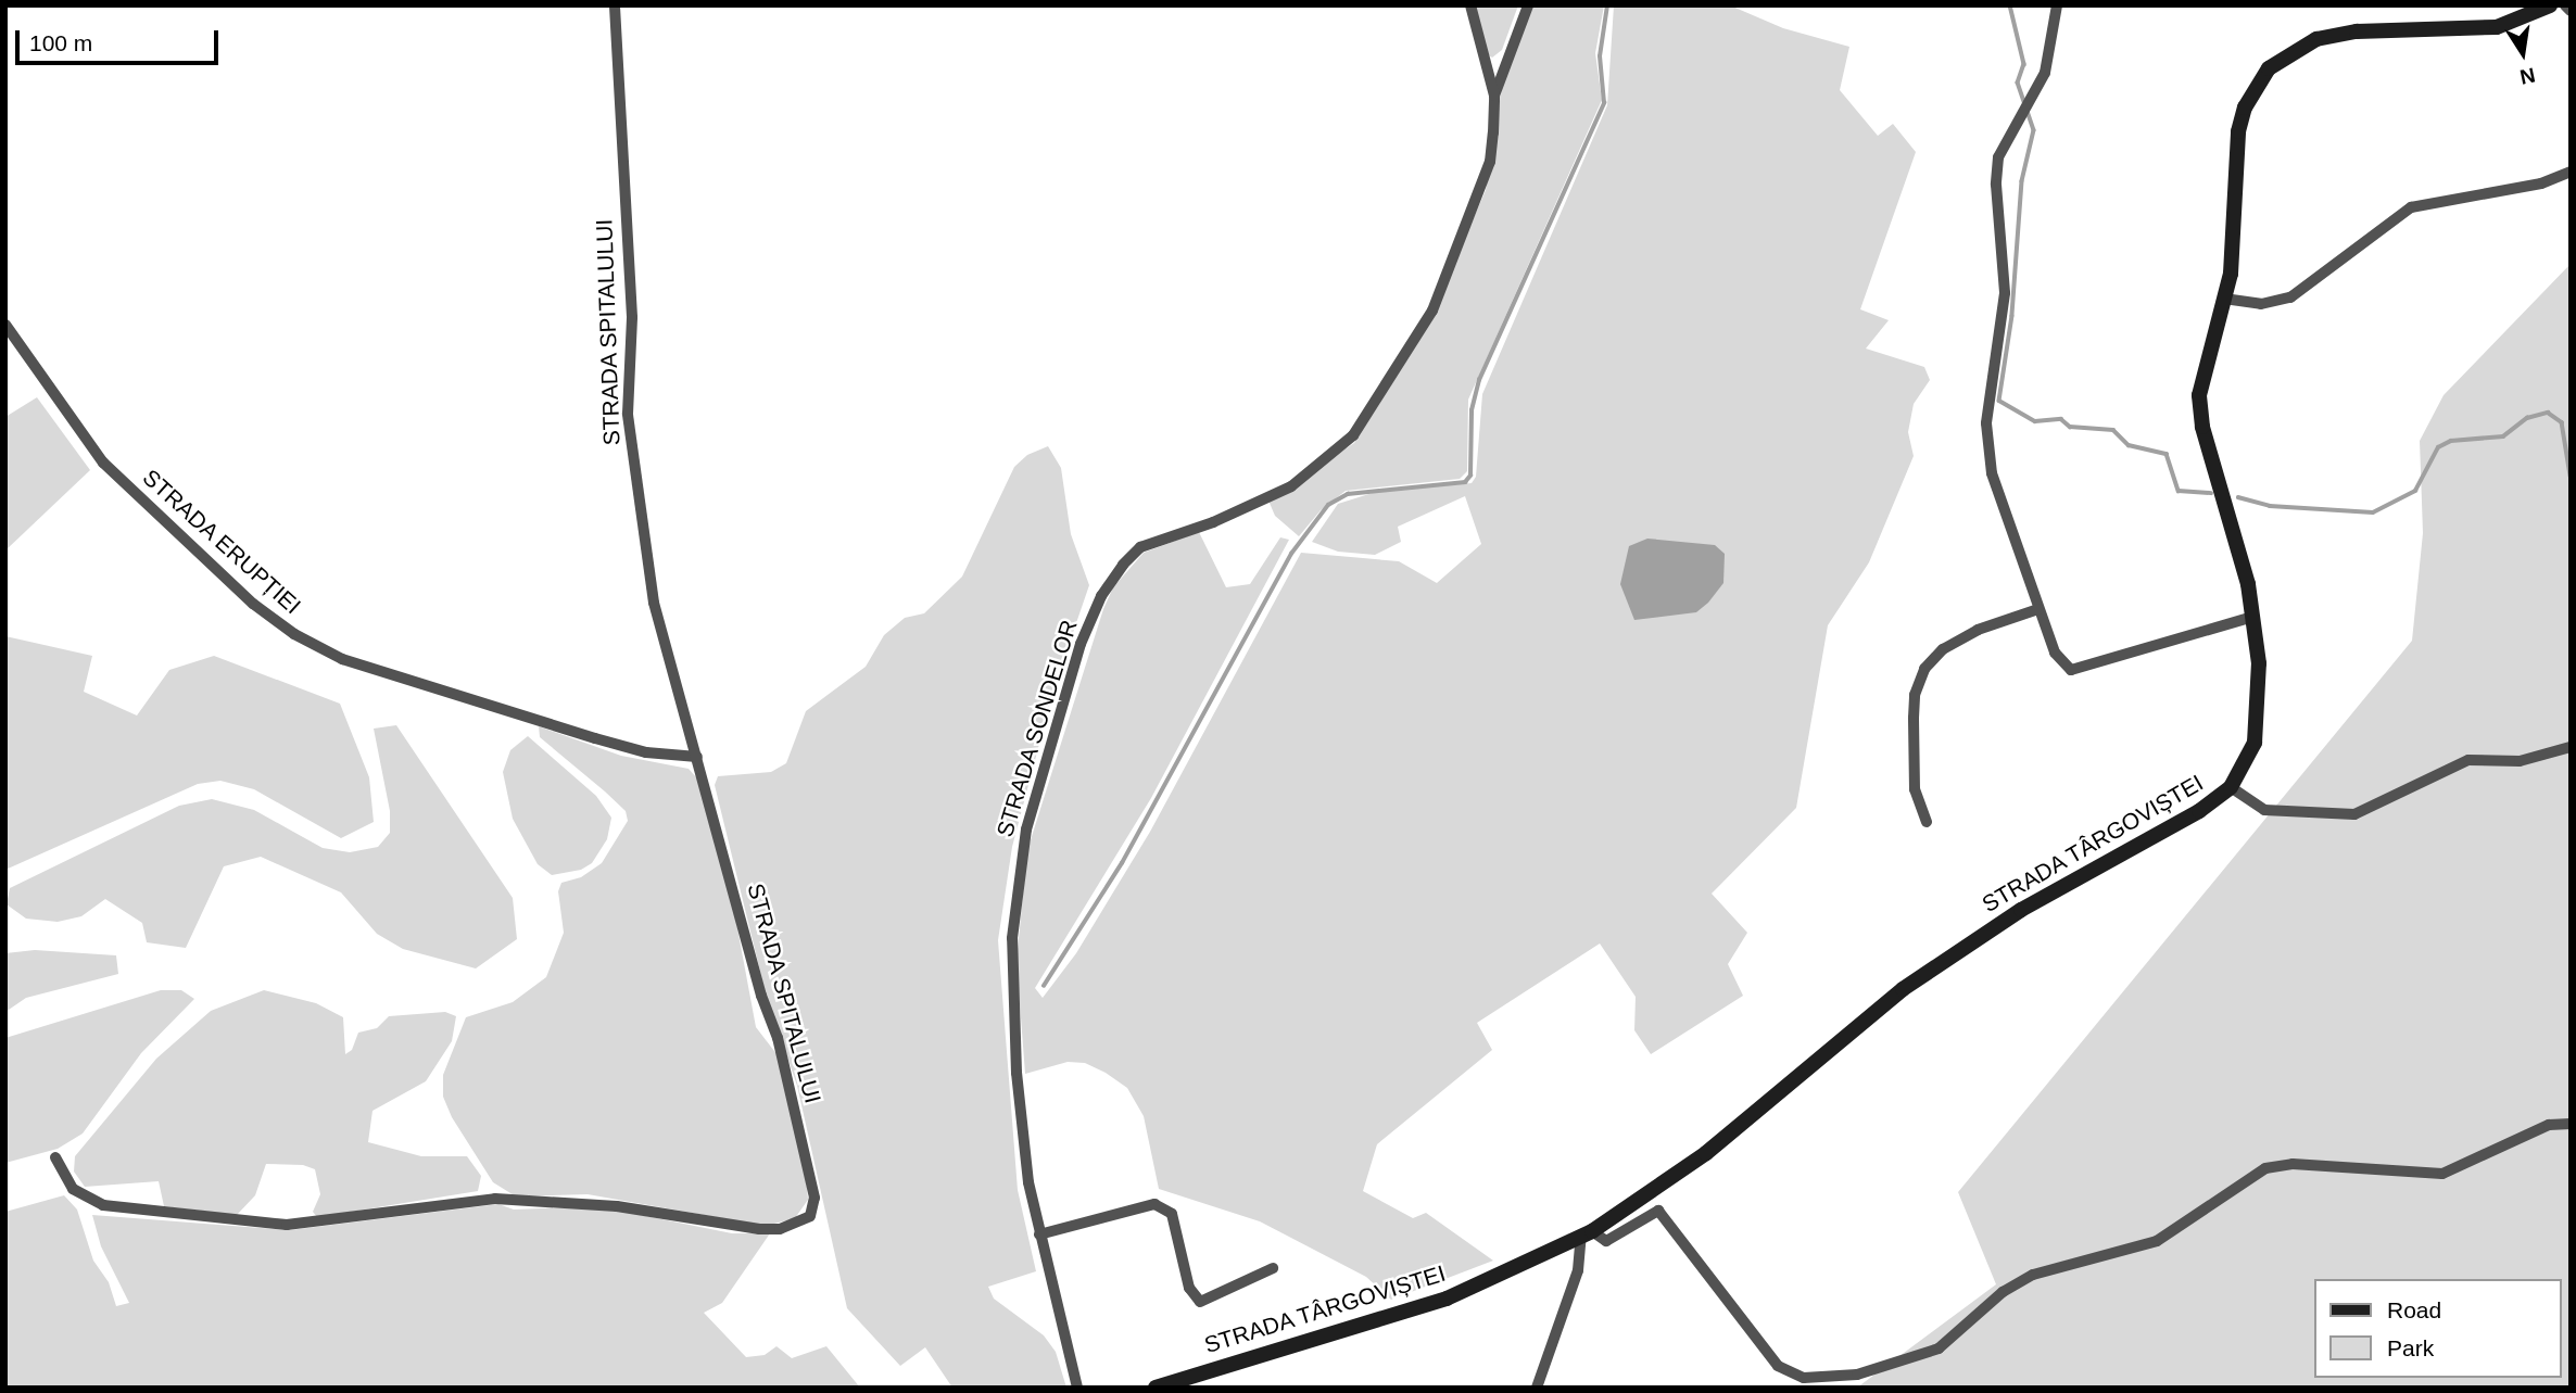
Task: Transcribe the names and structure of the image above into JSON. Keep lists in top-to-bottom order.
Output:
{
  "streets": {
    "main road": ["STRADA TÂRGOVIȘTEI"],
    "street": ["STRADA SPITALULUI", "STRADA ERUPȚIEI", "STRADA SONDELOR"]
  },
  "crossings": [
    ["STRADA SPITALULUI", "STRADA ERUPȚIEI"]
  ],
  "legend": ["Road", "Park"],
  "scale_bar": "100 m",
  "north": "bottom"
}
